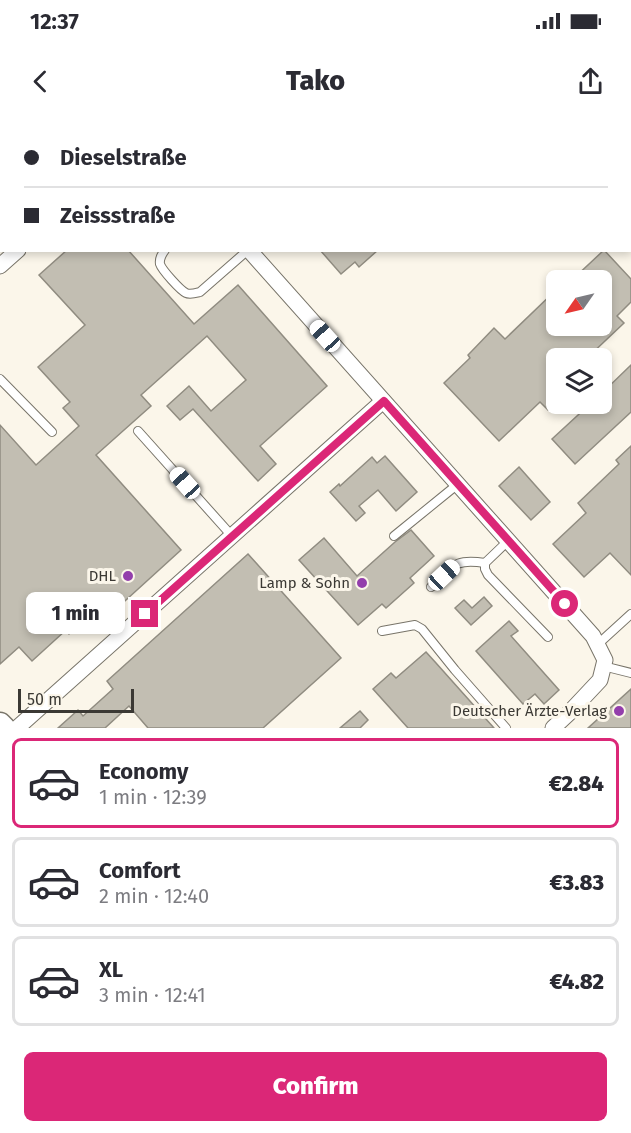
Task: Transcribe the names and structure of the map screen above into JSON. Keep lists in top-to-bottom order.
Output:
{
  "places": ["DHL", "Lamp & Sohn", "Deutscher Ärzte-Verlag"],
  "scale_bar": "50 m",
  "north": "bottom left",
  "page": {
    "status": "12:37",
    "header": "Tako",
    "banner": ["Dieselstraße", "Zeissstraße"],
    "bubble": "1 min",
    "scale": "50 m",
    "list": [
      {
        "name": "Economy",
        "note": "1 min · 12:39",
        "value": "€2.84"
      },
      {
        "name": "Comfort",
        "note": "2 min · 12:40",
        "value": "€3.83"
      },
      {
        "name": "XL",
        "note": "3 min · 12:41",
        "value": "€4.82"
      }
    ],
    "buttons": "Confirm"
  }
}
